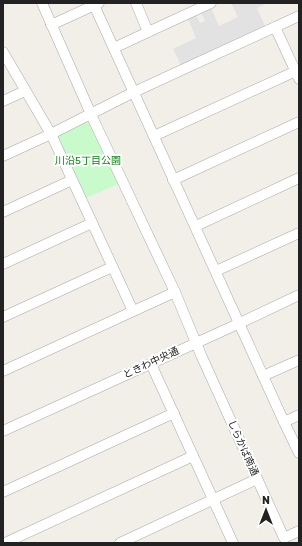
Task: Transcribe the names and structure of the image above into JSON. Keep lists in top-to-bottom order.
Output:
{
  "streets": {
    "street": ["ときわ中央通", "しらかば南通"]
  },
  "crossings": [
    ["ときわ中央通", "しらかば南通"]
  ],
  "parks": ["川沿5丁目公園"],
  "north": "top"
}
